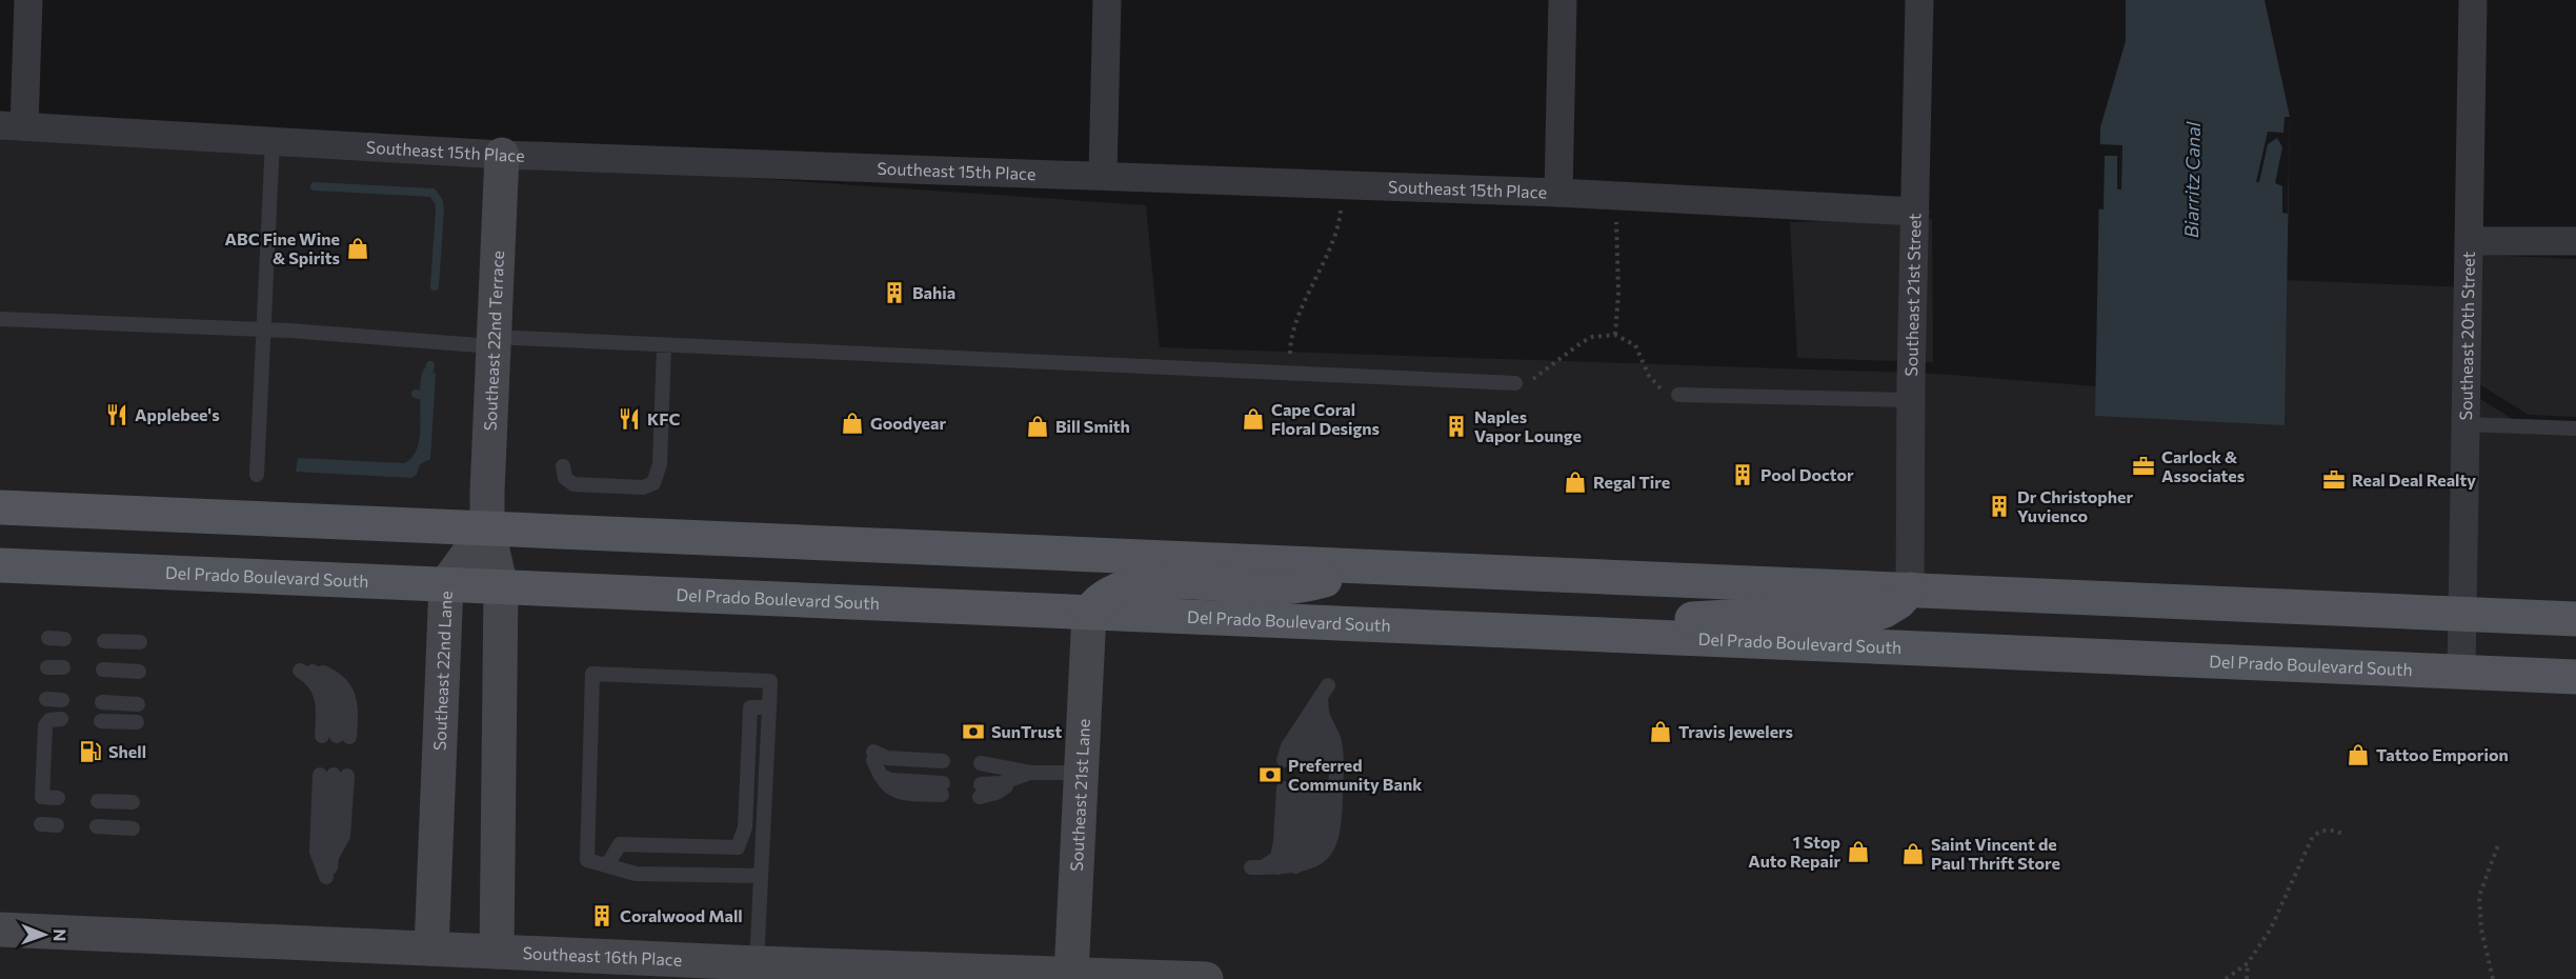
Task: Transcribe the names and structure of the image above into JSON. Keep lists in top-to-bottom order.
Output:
{
  "streets": {
    "main road": ["Del Prado Boulevard South"],
    "street": [
      "Southeast 15th Place",
      "Southeast 21st Street",
      "Southeast 20th Street",
      "Southeast 22nd Terrace",
      "Southeast 22nd Lane",
      "Southeast 21st Lane",
      "Southeast 16th Place"
    ]
  },
  "crossings": [
    ["Southeast 15th Place", "Southeast 21st Street"],
    ["Southeast 15th Place", "Southeast 22nd Terrace"],
    ["Southeast 20th Street", "Del Prado Boulevard South"],
    ["Southeast 22nd Terrace", "Southeast 22nd Lane"],
    ["Del Prado Boulevard South", "Southeast 22nd Lane"],
    ["Del Prado Boulevard South", "Southeast 21st Lane"],
    ["Southeast 22nd Lane", "Southeast 16th Place"],
    ["Southeast 21st Lane", "Southeast 16th Place"]
  ],
  "water": ["Biarritz Canal"],
  "places": {
    "shop": [
      "ABC Fine Wine & Spirits",
      "Cape Coral Floral Designs",
      "Goodyear",
      "Bill Smith",
      "Regal Tire",
      "Travis Jewelers",
      "Tattoo Emporion",
      "1 Stop Auto Repair",
      "Saint Vincent de Paul Thrift Store"
    ],
    "building": [
      "Bahia",
      "Naples Vapor Lounge",
      "Pool Doctor",
      "Dr Christopher Yuvienco",
      "Coralwood Mall"
    ],
    "restaurant": ["Applebee's", "KFC"],
    "office": ["Carlock & Associates", "Real Deal Realty"],
    "bank": ["SunTrust", "Preferred Community Bank"],
    "fuel station": ["Shell"]
  },
  "north": "right"
}
